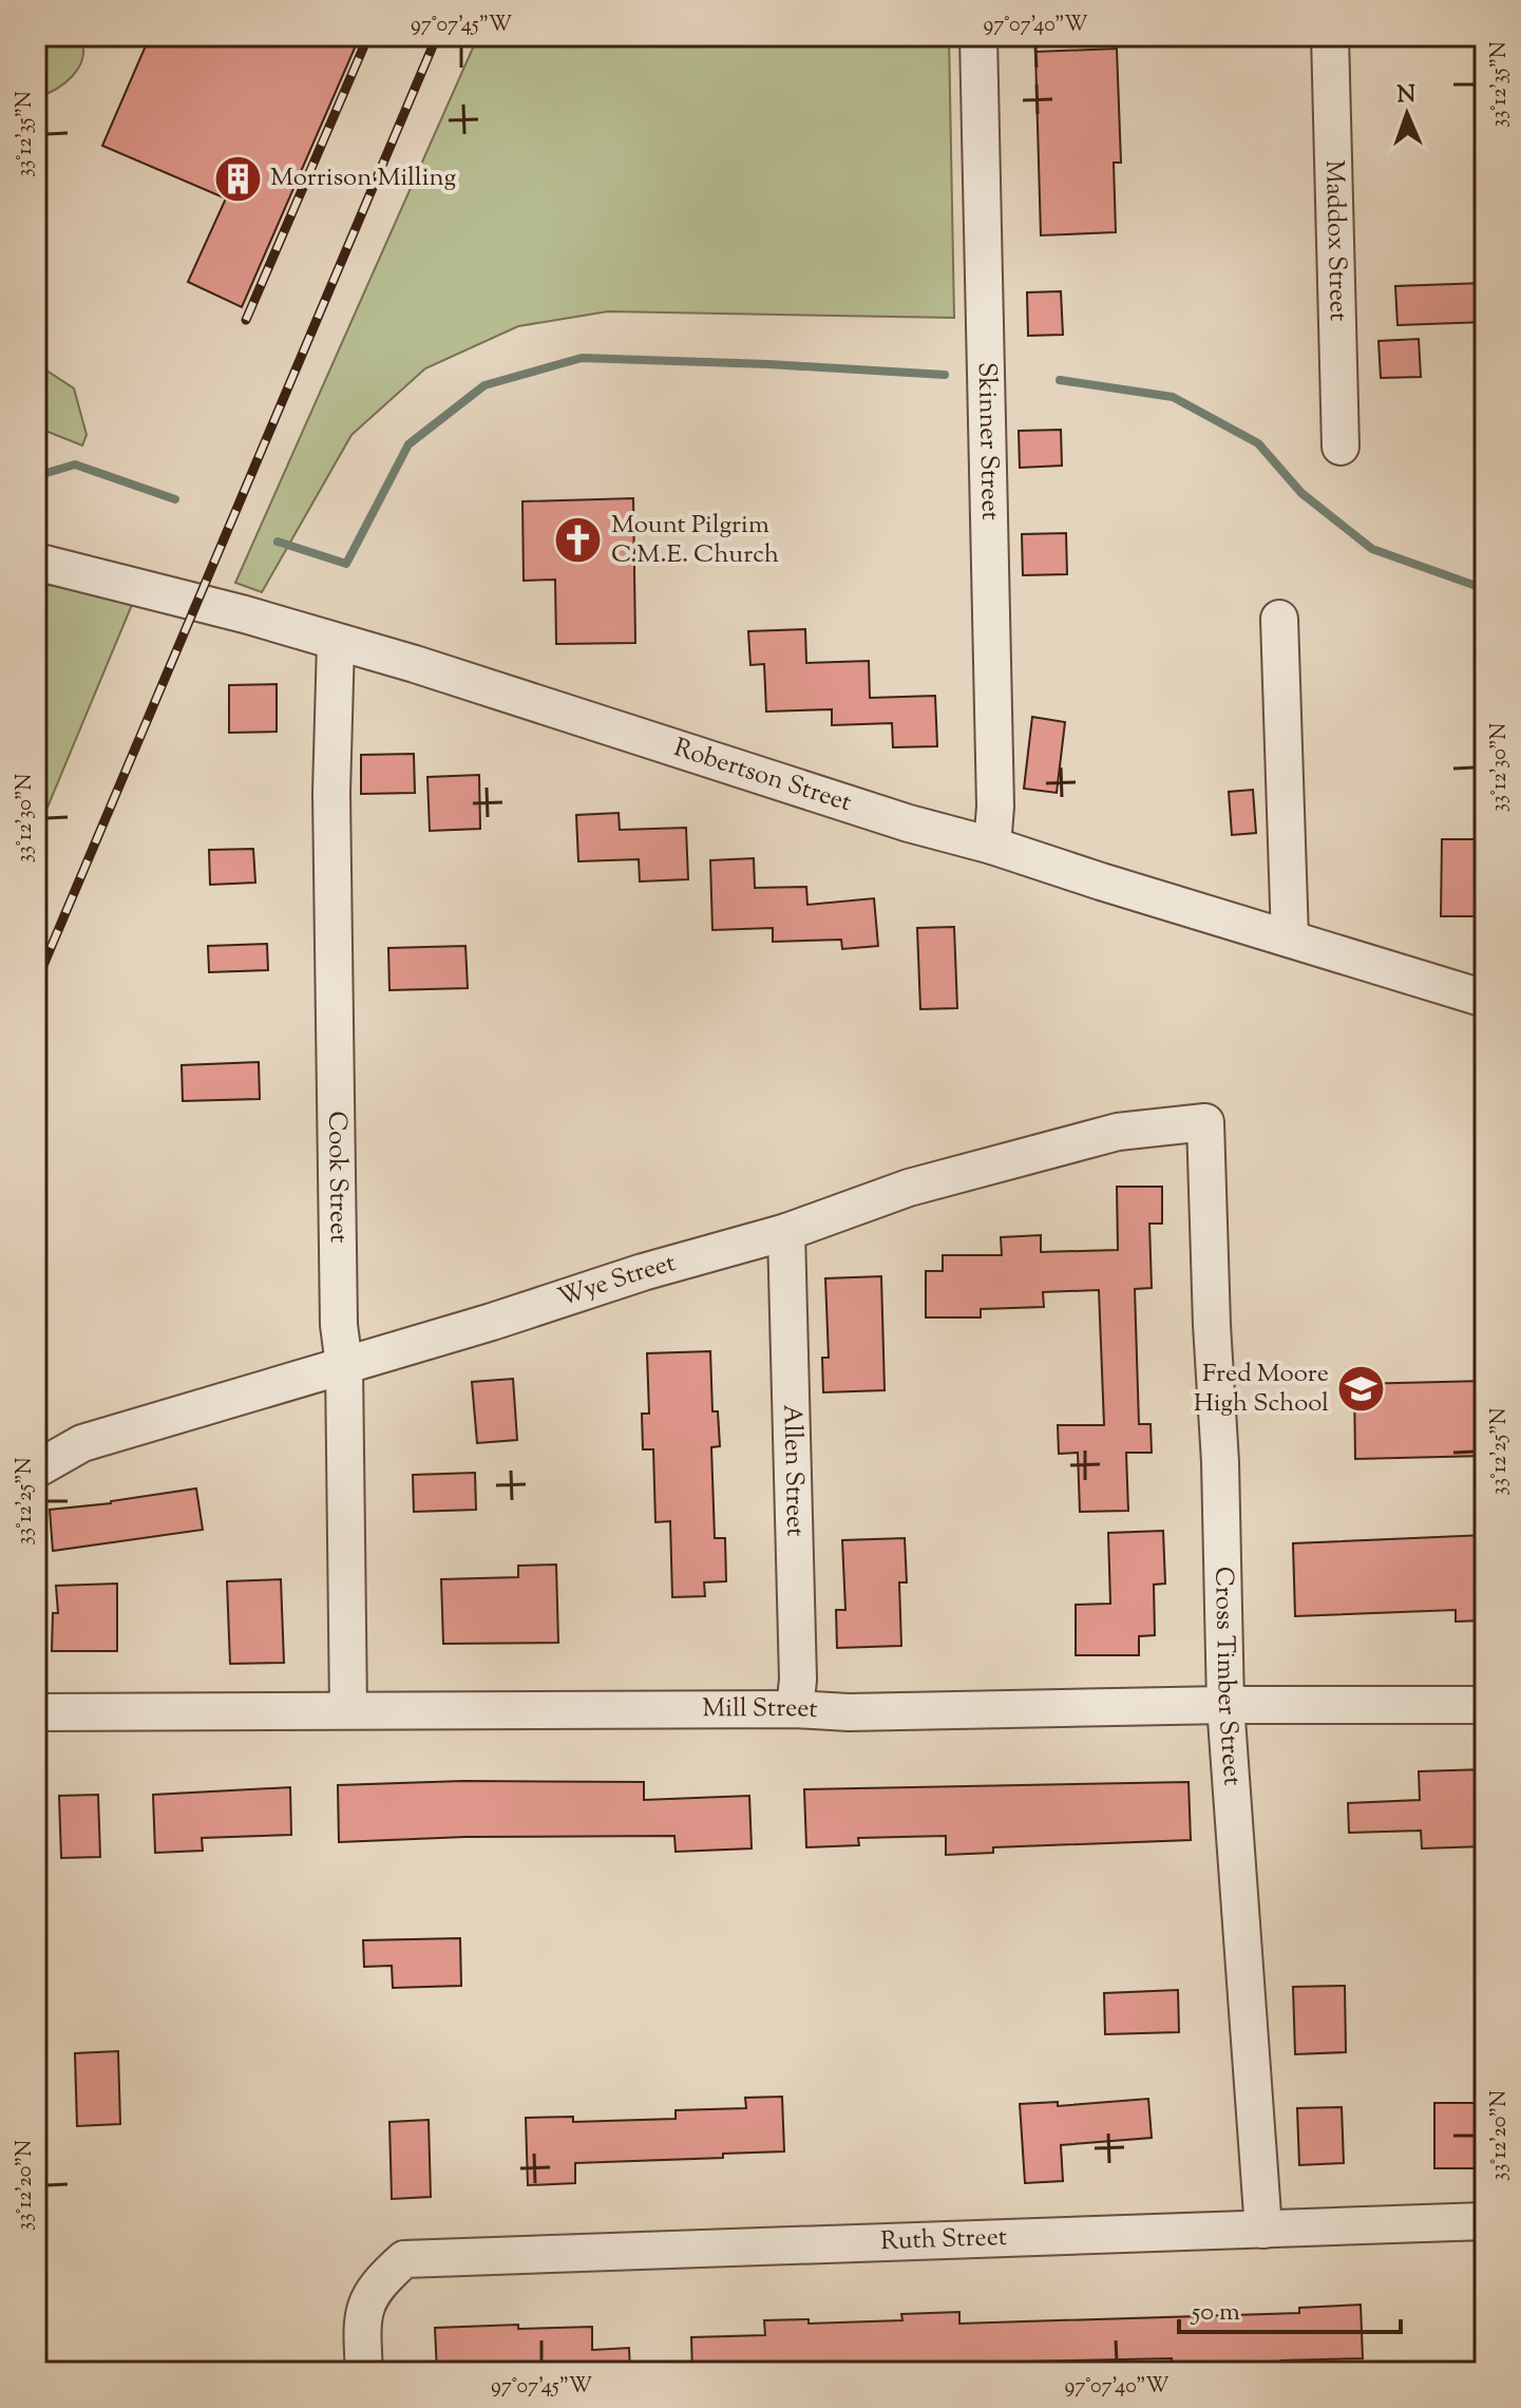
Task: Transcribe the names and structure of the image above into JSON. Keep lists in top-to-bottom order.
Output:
{
  "streets": {
    "street": [
      "Maddox Street",
      "Skinner Street",
      "Robertson Street",
      "Cook Street",
      "Wye Street",
      "Allen Street",
      "Cross Timber Street",
      "Mill Street",
      "Ruth Street"
    ]
  },
  "crossings": [
    ["Skinner Street", "Robertson Street"],
    ["Robertson Street", "Cook Street"],
    ["Cook Street", "Wye Street"],
    ["Cook Street", "Mill Street"],
    ["Wye Street", "Allen Street"],
    ["Wye Street", "Cross Timber Street"],
    ["Allen Street", "Mill Street"],
    ["Cross Timber Street", "Mill Street"],
    ["Cross Timber Street", "Ruth Street"]
  ],
  "places": {
    "building": ["Morrison Milling"],
    "church": ["Mount Pilgrim C.M.E. Church"],
    "school or university": ["Fred Moore High School"]
  },
  "scale_bar": "50 m",
  "north": "top",
  "coordinates": [
    "97°07'45\"W",
    "97°07'40\"W",
    "33°12'35\"N",
    "33°12'30\"N",
    "33°12'25\"N",
    "33°12'20\"N"
  ]
}
